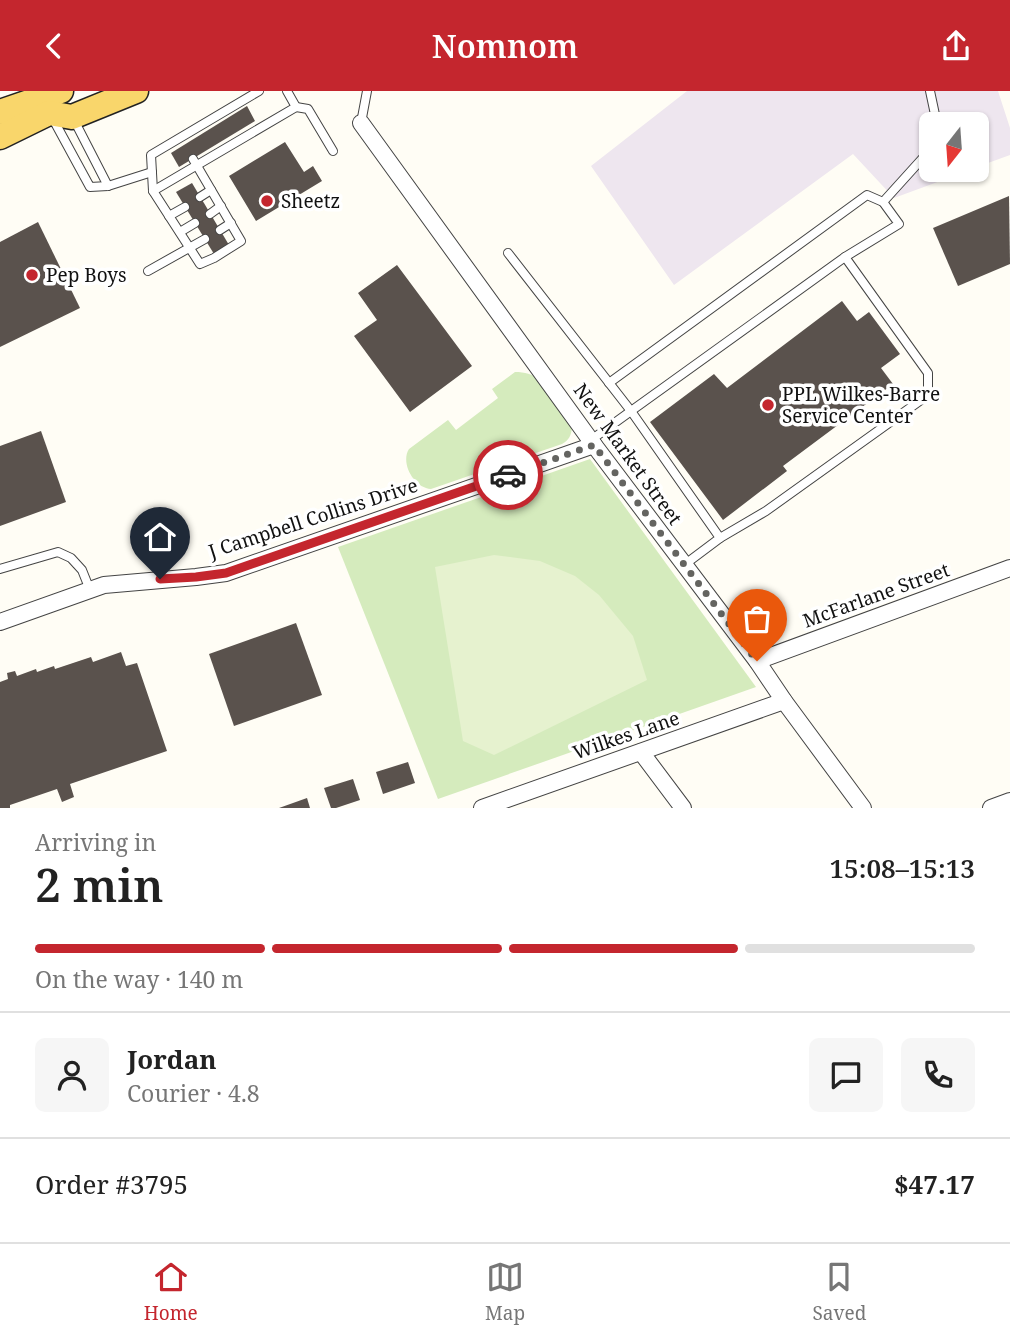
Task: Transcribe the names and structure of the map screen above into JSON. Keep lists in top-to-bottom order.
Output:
{
  "streets": {
    "street": [
      "New Market Street",
      "J Campbell Collins Drive",
      "McFarlane Street",
      "Wilkes Lane"
    ]
  },
  "crossings": [
    ["New Market Street", "J Campbell Collins Drive"],
    ["New Market Street", "McFarlane Street"],
    ["New Market Street", "Wilkes Lane"]
  ],
  "places": ["Sheetz", "Pep Boys", "PPL Wilkes-Barre Service Center"],
  "north": "bottom",
  "page": {
    "header": "Nomnom",
    "heading": ["2 min", "Arriving in", "15:08–15:13"],
    "panel": [
      "Jordan",
      "Courier · 4.8",
      "Order #3795",
      "$47.17"
    ],
    "bar": "On the way · 140 m",
    "tabs": ["Home", "Map", "Saved"]
  }
}
